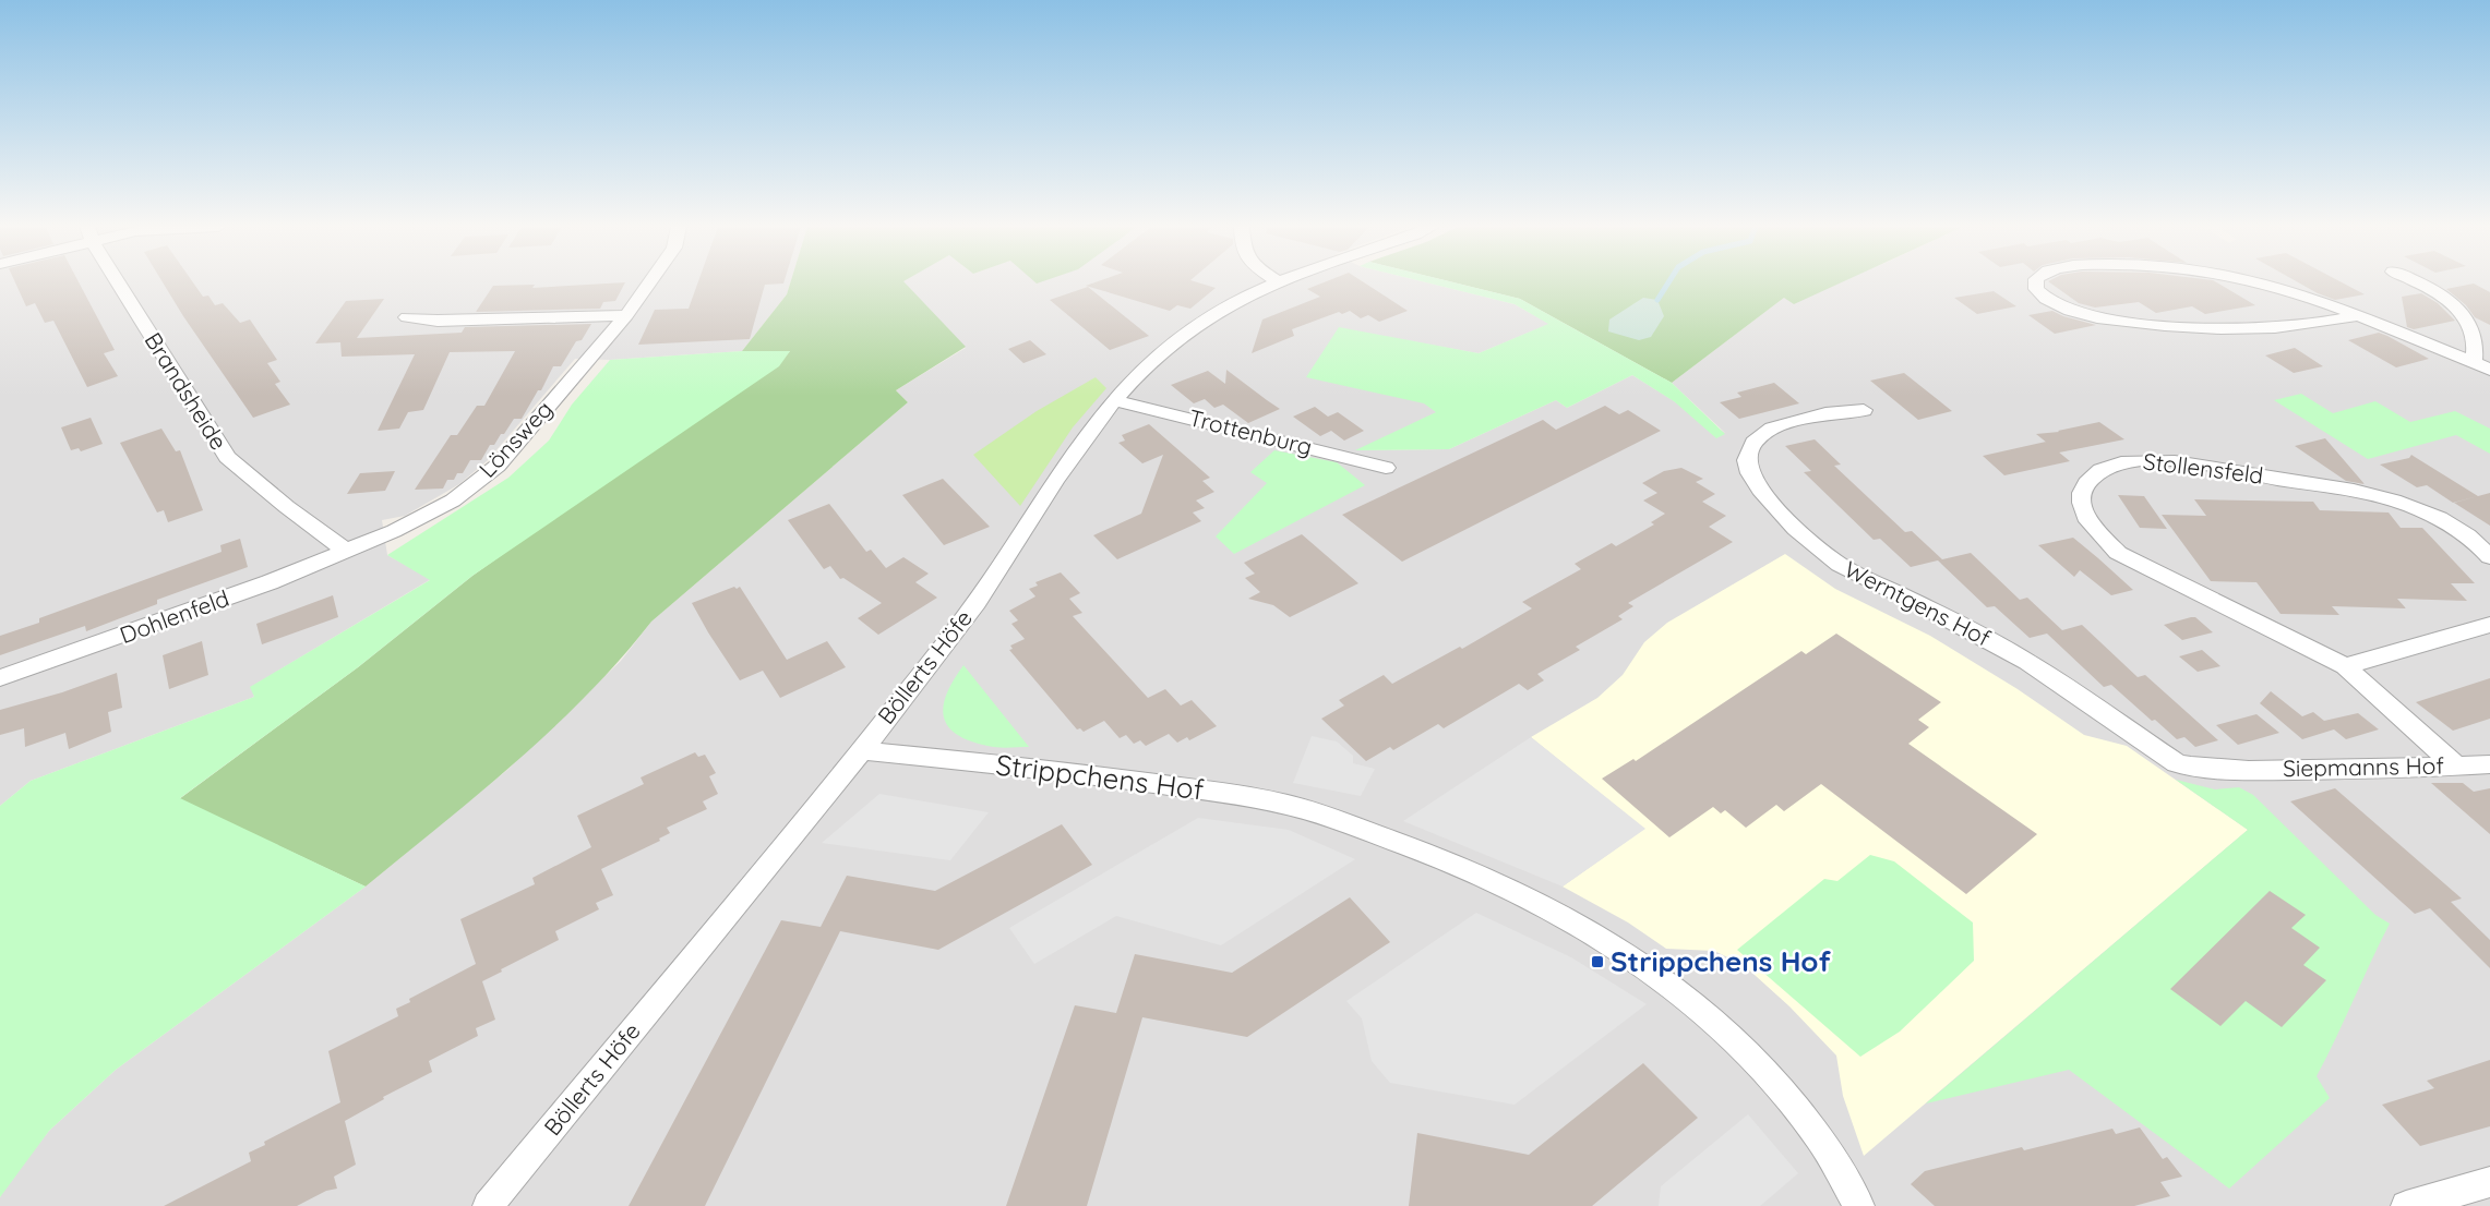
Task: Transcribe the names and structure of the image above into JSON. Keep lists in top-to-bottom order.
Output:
{
  "streets": {
    "street": [
      "Brandsheide",
      "Trottenburg",
      "Lönsweg",
      "Stollensfeld",
      "Werntgens Hof",
      "Dohlenfeld",
      "Böllerts Höfe",
      "Siepmanns Hof",
      "Strippchens Hof"
    ]
  },
  "crossings": [
    ["Brandsheide", "Lönsweg"],
    ["Brandsheide", "Dohlenfeld"],
    ["Trottenburg", "Böllerts Höfe"],
    ["Lönsweg", "Dohlenfeld"],
    ["Stollensfeld", "Siepmanns Hof"],
    ["Werntgens Hof", "Siepmanns Hof"],
    ["Böllerts Höfe", "Strippchens Hof"]
  ],
  "places": {
    "transit": ["Strippchens Hof"]
  }
}
